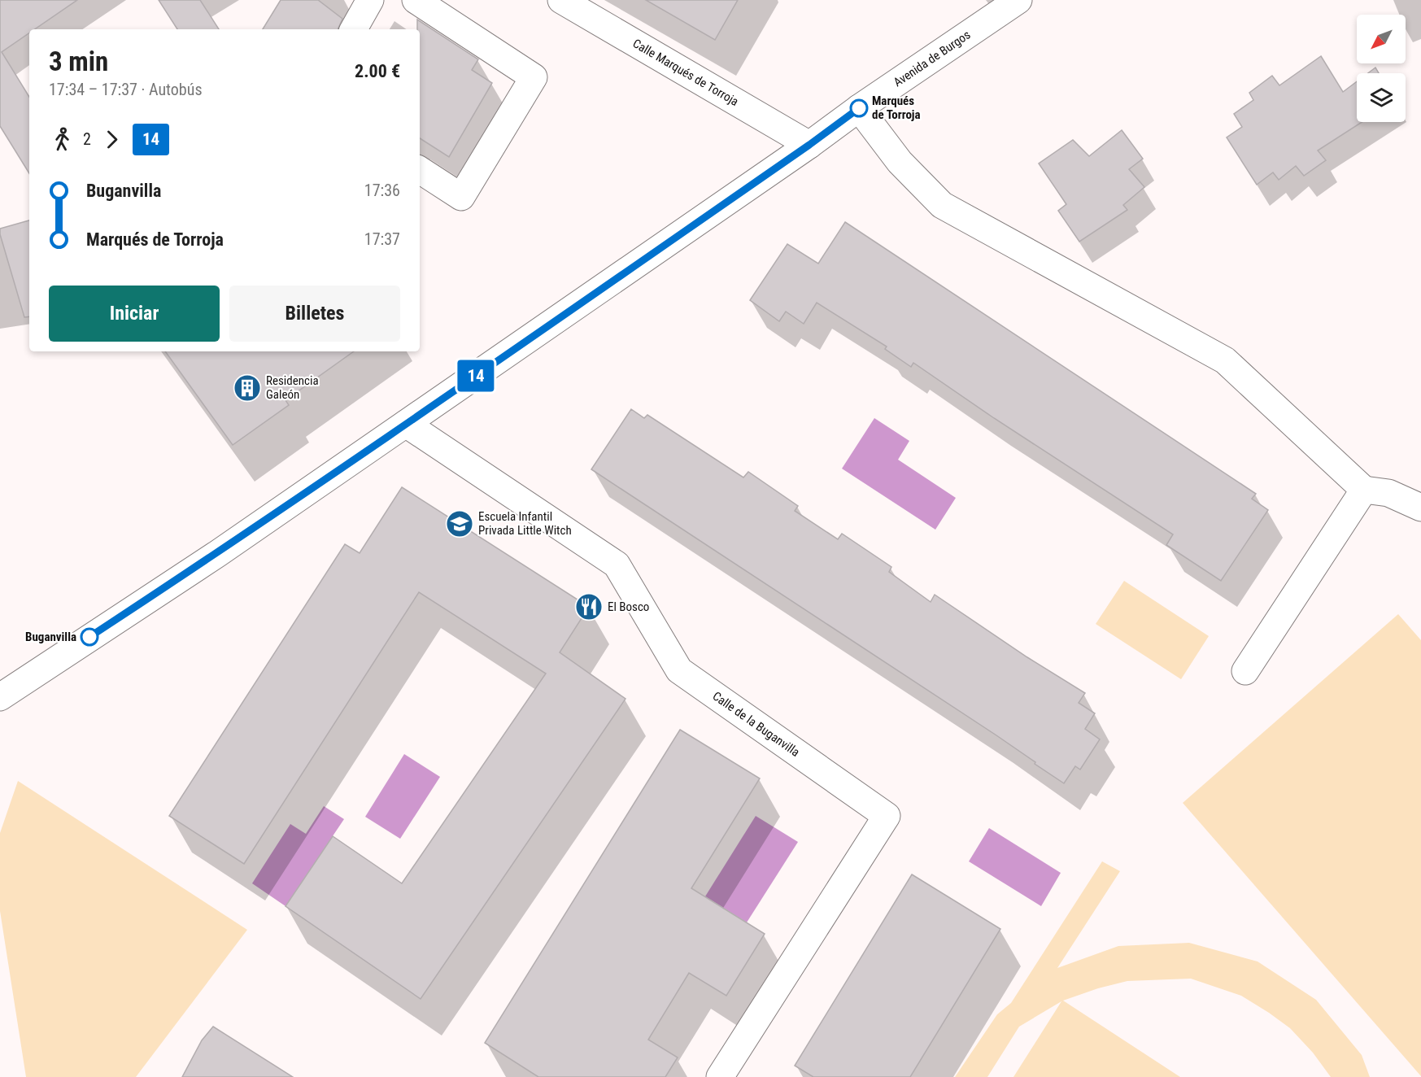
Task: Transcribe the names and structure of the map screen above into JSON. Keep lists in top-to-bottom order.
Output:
{
  "streets": {
    "street": ["Avenida de Burgos", "Calle Marqués de Torroja", "Calle de la Buganvilla"]
  },
  "crossings": [
    ["Avenida de Burgos", "Calle Marqués de Torroja"],
    ["Avenida de Burgos", "Calle de la Buganvilla"]
  ],
  "places": {
    "other": ["Marqués de Torroja", "Buganvilla"],
    "building": ["Residencia Galeón"],
    "school or university": ["Escuela Infantil Privada Little Witch"],
    "restaurant": ["El Bosco"]
  },
  "lines": ["bus line 14"],
  "north": "bottom left",
  "page": {
    "on_map": "14",
    "heading": ["3 min", "17:34 – 17:37 · Autobús", "2.00 €"],
    "legs": ["2", "14"],
    "list": [
      {
        "name": "Buganvilla",
        "value": "17:36"
      },
      {
        "name": "Marqués de Torroja",
        "value": "17:37"
      }
    ],
    "buttons": ["Iniciar", "Billetes"]
  }
}
